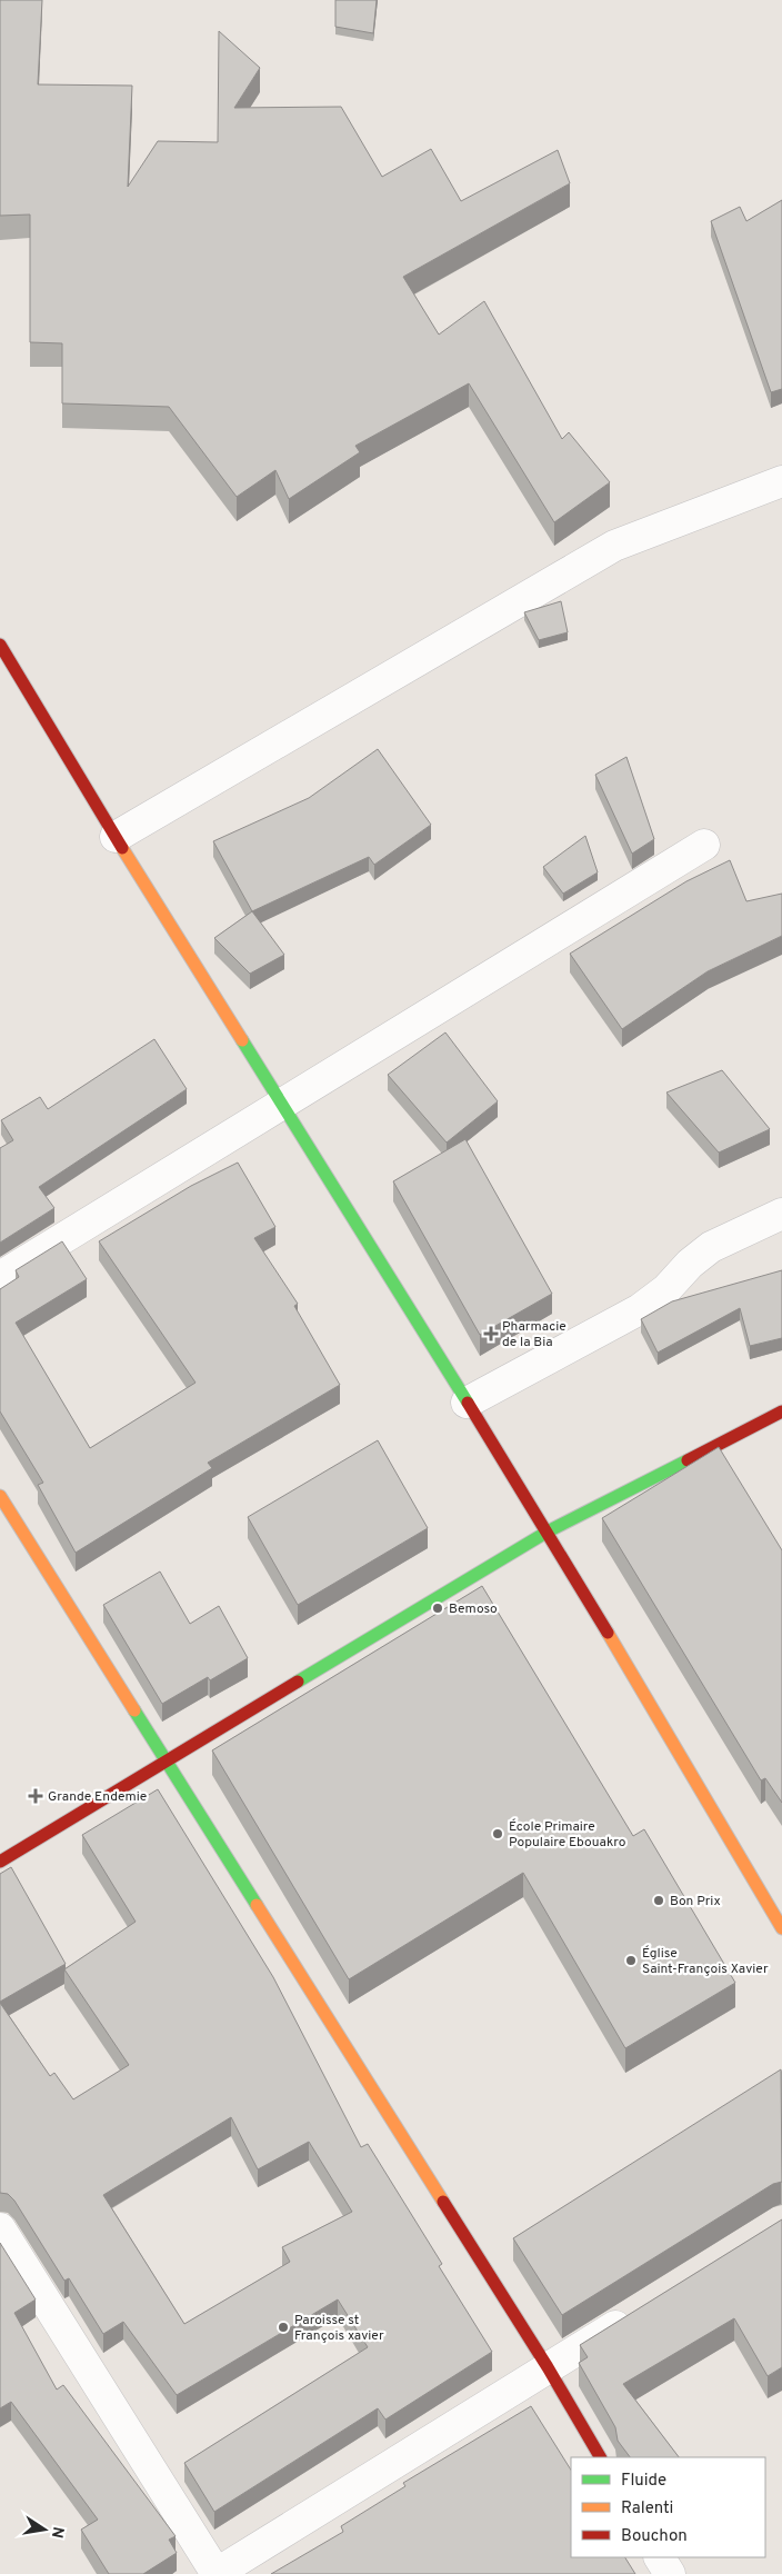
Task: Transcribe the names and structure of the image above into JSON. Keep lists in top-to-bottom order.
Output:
{
  "places": {
    "health": ["Pharmacie de la Bia", "Grande Endemie"],
    "other": [
      "Bemoso",
      "École Primaire Populaire Ebouakro",
      "Bon Prix",
      "Église Saint-François Xavier",
      "Paroisse st François xavier"
    ]
  },
  "legend": ["Fluide", "Ralenti", "Bouchon"],
  "north": "right"
}
